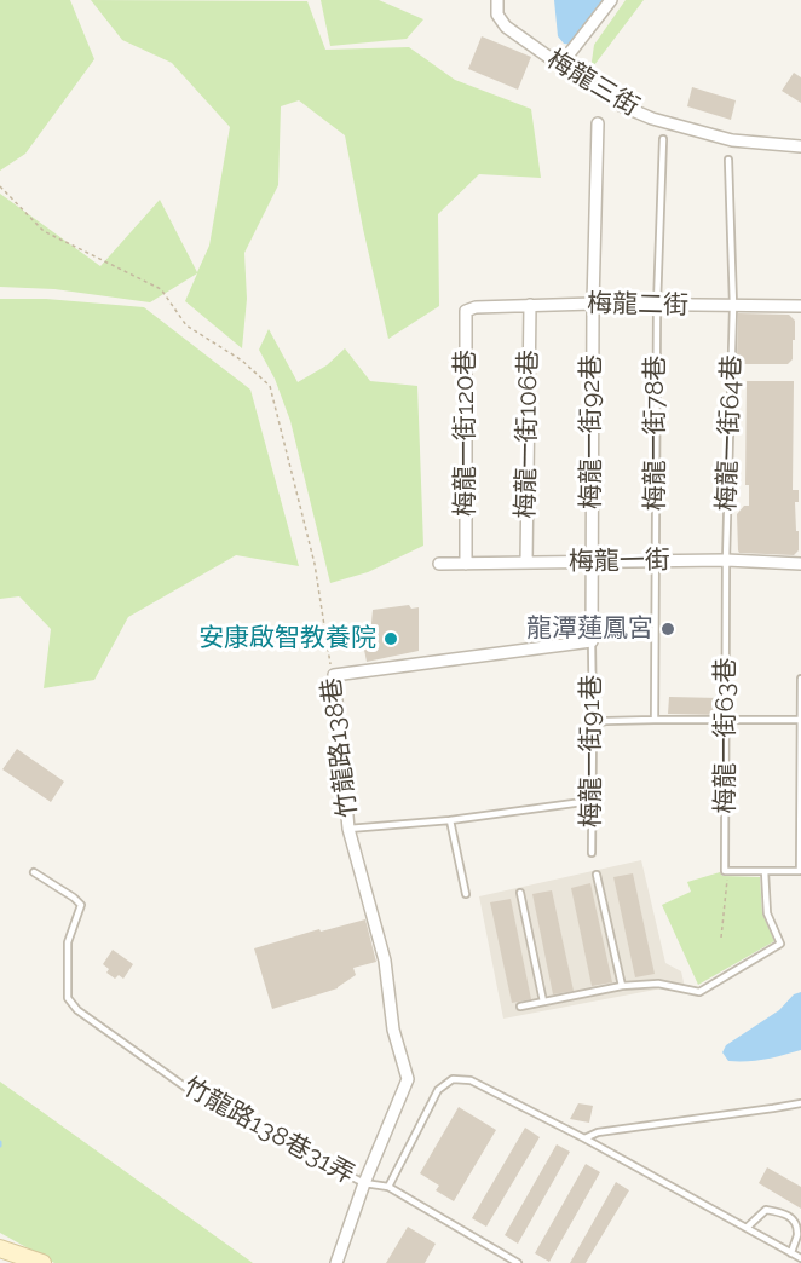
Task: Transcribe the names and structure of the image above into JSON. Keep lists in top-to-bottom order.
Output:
{
  "streets": {
    "street": [
      "梅龍三街",
      "梅龍二街",
      "梅龍一街92巷",
      "梅龍一街120巷",
      "梅龍一街106巷",
      "梅龍一街",
      "竹龍路138巷",
      "梅龍一街91巷"
    ],
    "lane": [
      "梅龍一街78巷",
      "梅龍一街64巷",
      "梅龍一街63巷",
      "竹龍路138巷31弄"
    ]
  },
  "crossings": [
    ["梅龍二街", "梅龍一街92巷"],
    ["梅龍二街", "梅龍一街120巷"],
    ["梅龍二街", "梅龍一街78巷"],
    ["梅龍二街", "梅龍一街64巷"],
    ["梅龍二街", "梅龍一街106巷"],
    ["梅龍一街92巷", "梅龍一街"],
    ["梅龍一街92巷", "梅龍一街91巷"],
    ["梅龍一街120巷", "梅龍一街"],
    ["梅龍一街78巷", "梅龍一街"],
    ["梅龍一街64巷", "梅龍一街"],
    ["梅龍一街64巷", "梅龍一街63巷"],
    ["梅龍一街106巷", "梅龍一街"],
    ["梅龍一街", "梅龍一街63巷"],
    ["梅龍一街", "梅龍一街91巷"],
    ["竹龍路138巷", "竹龍路138巷31弄"]
  ],
  "places": ["龍潭蓮鳳宮", "安康啟智教養院"]
}
